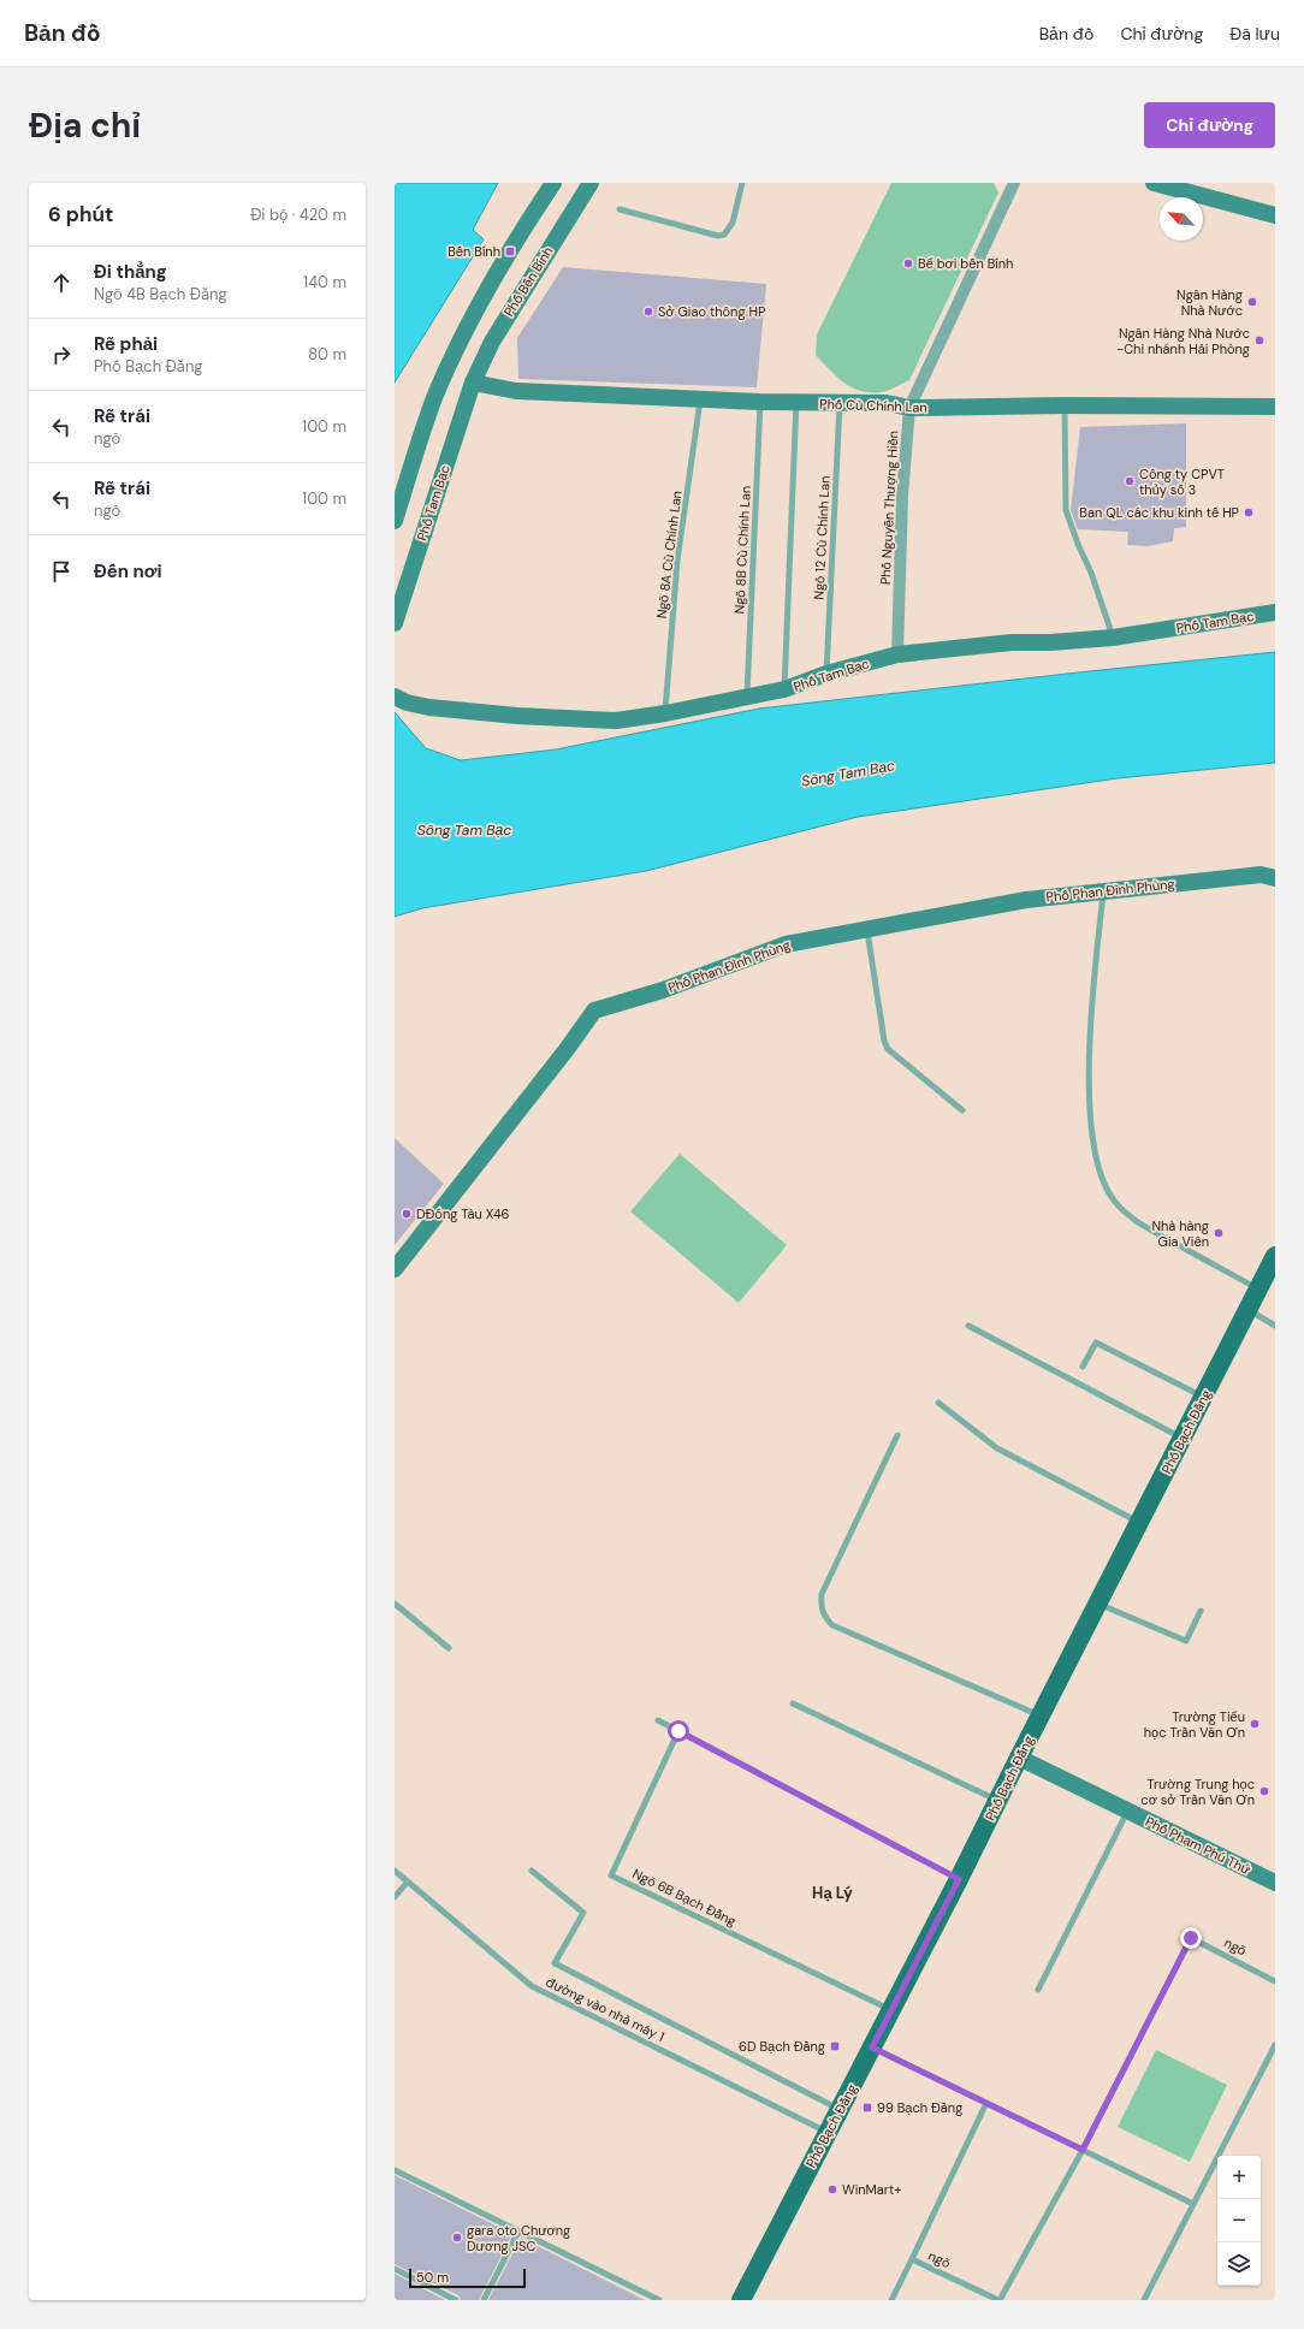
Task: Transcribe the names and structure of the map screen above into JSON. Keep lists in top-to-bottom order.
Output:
{
  "streets": {
    "main road": ["Phố Bạch Đằng"],
    "street": [
      "Phố Bến Bính",
      "Phố Cù Chính Lan",
      "Phố Tam Bạc",
      "Phố Nguyễn Thượng Hiền",
      "Phố Phan Đình Phùng",
      "Phố Phạm Phú Thứ"
    ],
    "lane": [
      "Ngõ 12 Cù Chính Lan",
      "Ngõ 8B Cù Chính Lan",
      "Ngõ 8A Cù Chính Lan",
      "Ngõ 6B Bạch Đằng",
      "ngõ",
      "đường vào nhà máy 1"
    ]
  },
  "crossings": [
    ["Phố Bến Bính", "Phố Cù Chính Lan"],
    ["Phố Bến Bính", "Phố Tam Bạc"],
    ["Phố Cù Chính Lan", "Phố Tam Bạc"],
    ["Phố Cù Chính Lan", "Phố Nguyễn Thượng Hiền"],
    ["Phố Cù Chính Lan", "Ngõ 12 Cù Chính Lan"],
    ["Phố Cù Chính Lan", "Ngõ 8B Cù Chính Lan"],
    ["Phố Cù Chính Lan", "Ngõ 8A Cù Chính Lan"],
    ["Phố Tam Bạc", "Phố Nguyễn Thượng Hiền"],
    ["Phố Tam Bạc", "Ngõ 12 Cù Chính Lan"],
    ["Phố Tam Bạc", "Ngõ 8B Cù Chính Lan"],
    ["Phố Tam Bạc", "Ngõ 8A Cù Chính Lan"],
    ["Phố Bạch Đằng", "Phố Phạm Phú Thứ"],
    ["Phố Bạch Đằng", "Ngõ 6B Bạch Đằng"],
    ["Phố Bạch Đằng", "đường vào nhà máy 1"]
  ],
  "districts": ["Hạ Lý"],
  "water": ["Sông Tam Bạc"],
  "places": {
    "transit": ["Bến Bính", "6D Bạch Đằng", "99 Bạch Đằng"],
    "other": [
      "Bể bơi bến Bính",
      "Ngân Hàng Nhà Nước",
      "Sở Giao thông HP",
      "Ngân Hàng Nhà Nước -Chi nhánh Hải Phòng",
      "Công ty CPVT thủy số 3",
      "Ban QL các khu kinh tế HP",
      "DĐóng Tàu X46",
      "Nhà hàng Gia Viên",
      "Trường Tiểu học Trần Văn Ơn",
      "Trường Trung học cơ sở Trần Văn Ơn",
      "WinMart+",
      "gara oto Chương Dương JSC"
    ]
  },
  "scale_bar": "50 m",
  "north": "top left",
  "page": {
    "header": "Bản đồ",
    "nav": ["Bản đồ", "Chỉ đường", "Đã lưu"],
    "buttons": "Chỉ đường",
    "title": "Địa chỉ",
    "heading": ["6 phút", "Đi bộ · 420 m"],
    "list": [
      ["Đi thẳng", "Ngõ 4B Bạch Đằng", "140 m"],
      ["Rẽ phải", "Phố Bạch Đằng", "80 m"],
      ["Rẽ trái", "ngõ", "100 m"],
      ["Rẽ trái", "ngõ", "100 m"],
      "Đến nơi"
    ],
    "map_buttons": ["+", "−"],
    "scale": "50 m"
  }
}
